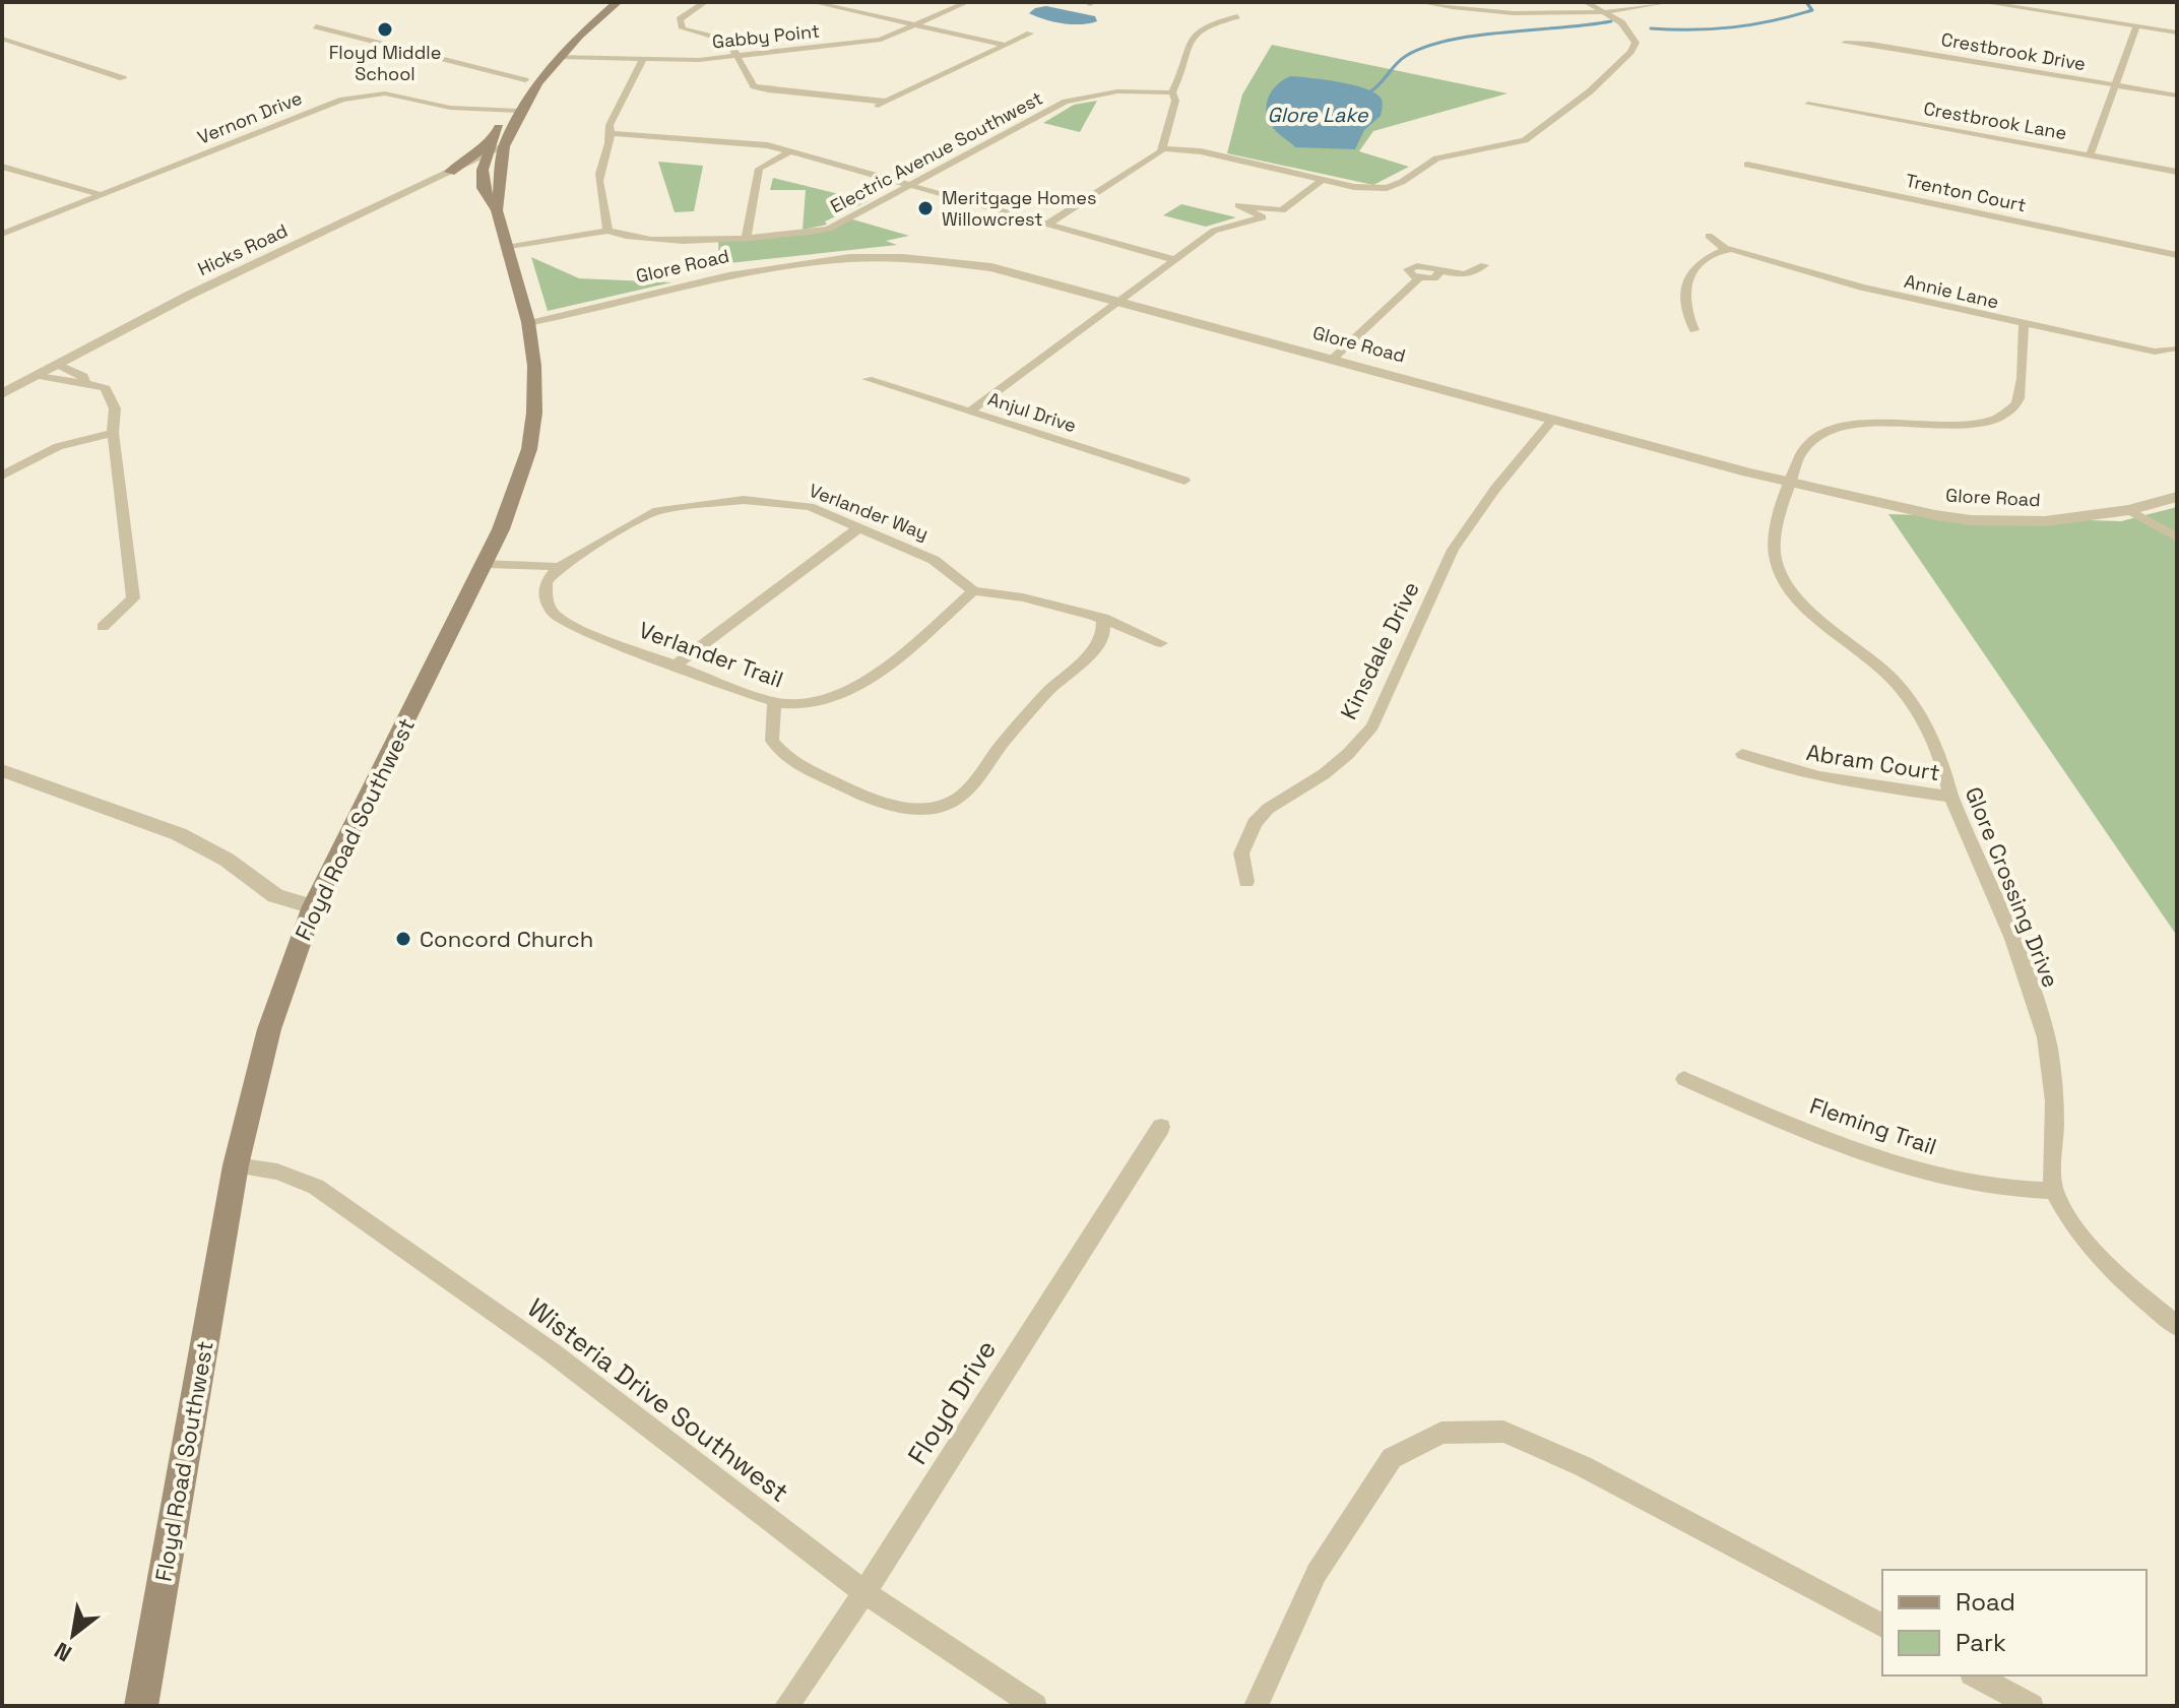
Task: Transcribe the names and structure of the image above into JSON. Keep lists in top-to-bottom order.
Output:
{
  "streets": {
    "main road": ["Floyd Road Southwest"],
    "street": [
      "Gabby Point",
      "Crestbrook Drive",
      "Vernon Drive",
      "Crestbrook Lane",
      "Electric Avenue Southwest",
      "Trenton Court",
      "Hicks Road",
      "Glore Road",
      "Annie Lane",
      "Anjul Drive",
      "Verlander Way",
      "Kinsdale Drive",
      "Verlander Trail",
      "Abram Court",
      "Glore Crossing Drive",
      "Fleming Trail",
      "Wisteria Drive Southwest",
      "Floyd Drive"
    ]
  },
  "crossings": [
    ["Gabby Point", "Floyd Road Southwest"],
    ["Vernon Drive", "Floyd Road Southwest"],
    ["Hicks Road", "Floyd Road Southwest"],
    ["Glore Road", "Kinsdale Drive"],
    ["Glore Road", "Floyd Road Southwest"],
    ["Glore Road", "Glore Crossing Drive"],
    ["Annie Lane", "Glore Crossing Drive"],
    ["Verlander Way", "Verlander Trail"],
    ["Abram Court", "Glore Crossing Drive"],
    ["Floyd Road Southwest", "Wisteria Drive Southwest"],
    ["Glore Crossing Drive", "Fleming Trail"],
    ["Wisteria Drive Southwest", "Floyd Drive"]
  ],
  "water": ["Glore Lake"],
  "places": ["Floyd Middle School", "Meritgage Homes Willowcrest", "Concord Church"],
  "legend": ["Road", "Park"],
  "north": "bottom left"
}
